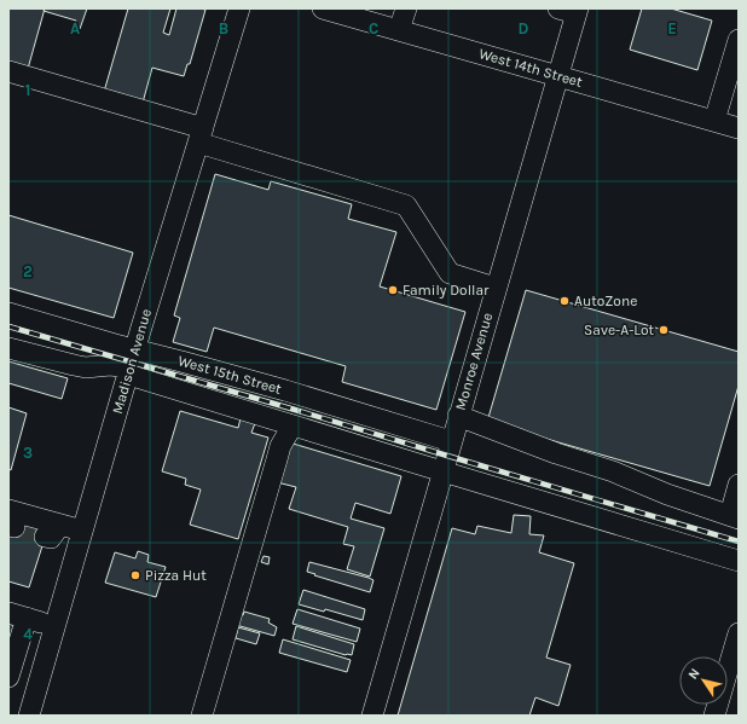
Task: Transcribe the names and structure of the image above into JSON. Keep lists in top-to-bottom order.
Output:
{
  "streets": {
    "street": [
      "West 14th Street",
      "Madison Avenue",
      "Monroe Avenue",
      "West 15th Street"
    ]
  },
  "crossings": [
    ["West 14th Street", "Monroe Avenue"],
    ["Madison Avenue", "West 15th Street"],
    ["Monroe Avenue", "West 15th Street"]
  ],
  "places": [
    "Family Dollar",
    "AutoZone",
    "Save-A-Lot",
    "Pizza Hut"
  ],
  "north": "top left",
  "grid": {
    "columns": [
      "A",
      "B",
      "C",
      "D",
      "E"
    ],
    "rows": [
      "1",
      "2",
      "3",
      "4"
    ]
  }
}
